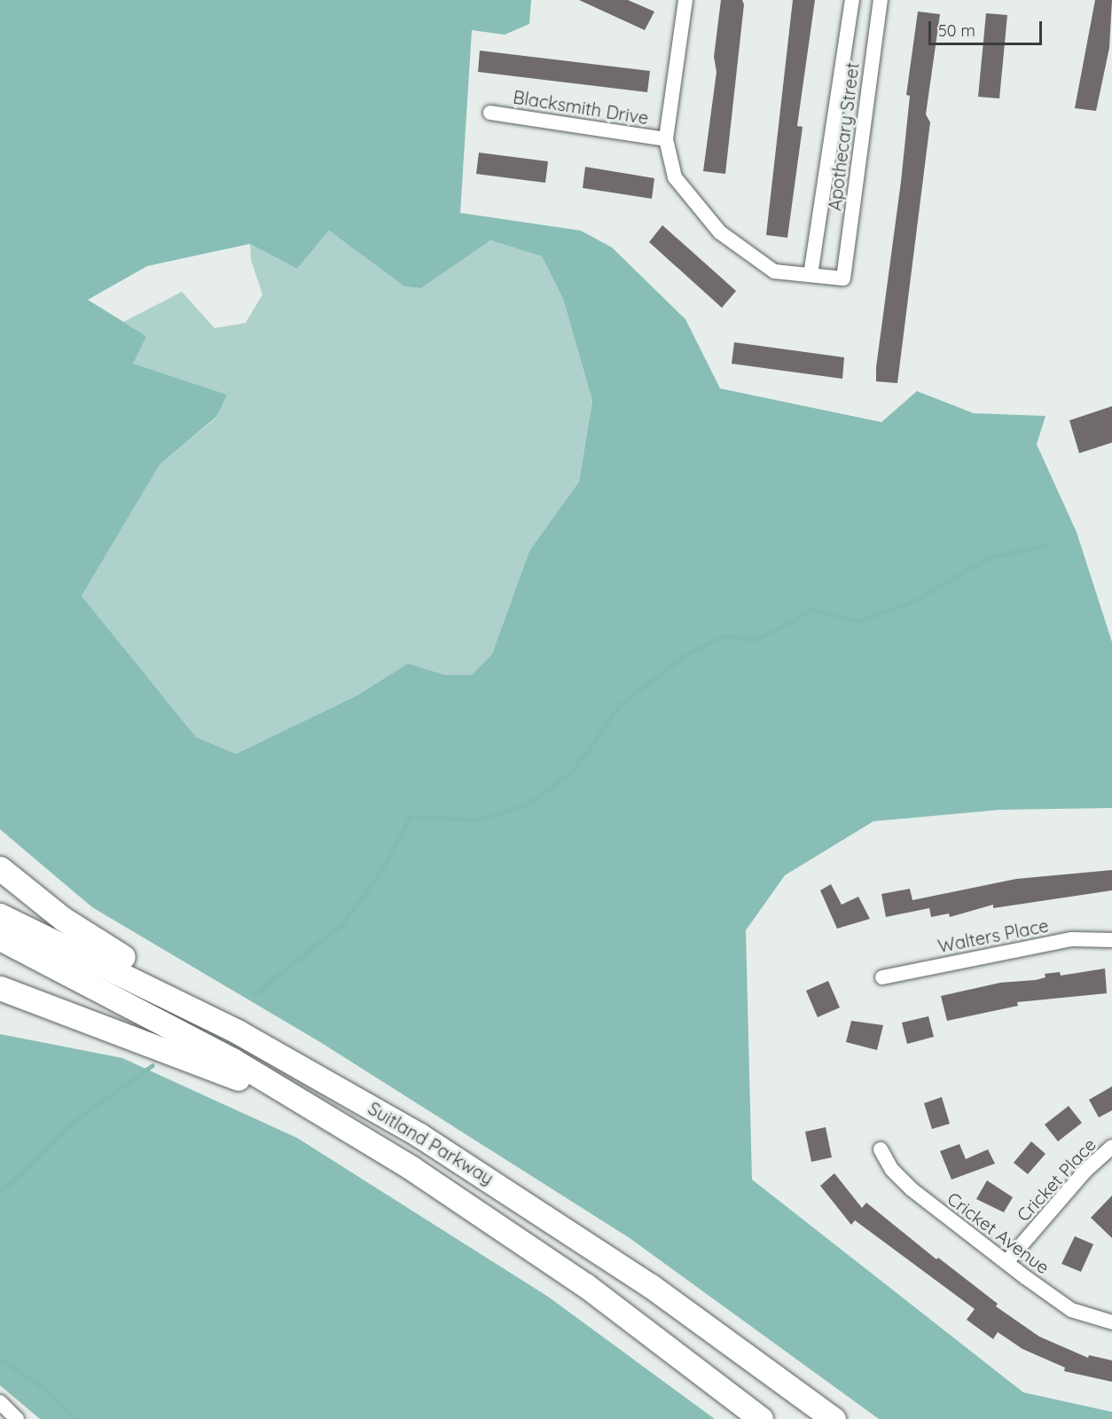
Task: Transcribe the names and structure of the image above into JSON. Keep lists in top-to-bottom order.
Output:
{
  "streets": {
    "highway": ["Suitland Parkway"],
    "street": [
      "Blacksmith Drive",
      "Apothecary Street",
      "Walters Place",
      "Cricket Place",
      "Cricket Avenue"
    ]
  },
  "crossings": [
    ["Cricket Place", "Cricket Avenue"]
  ],
  "scale_bar": "50 m"
}
